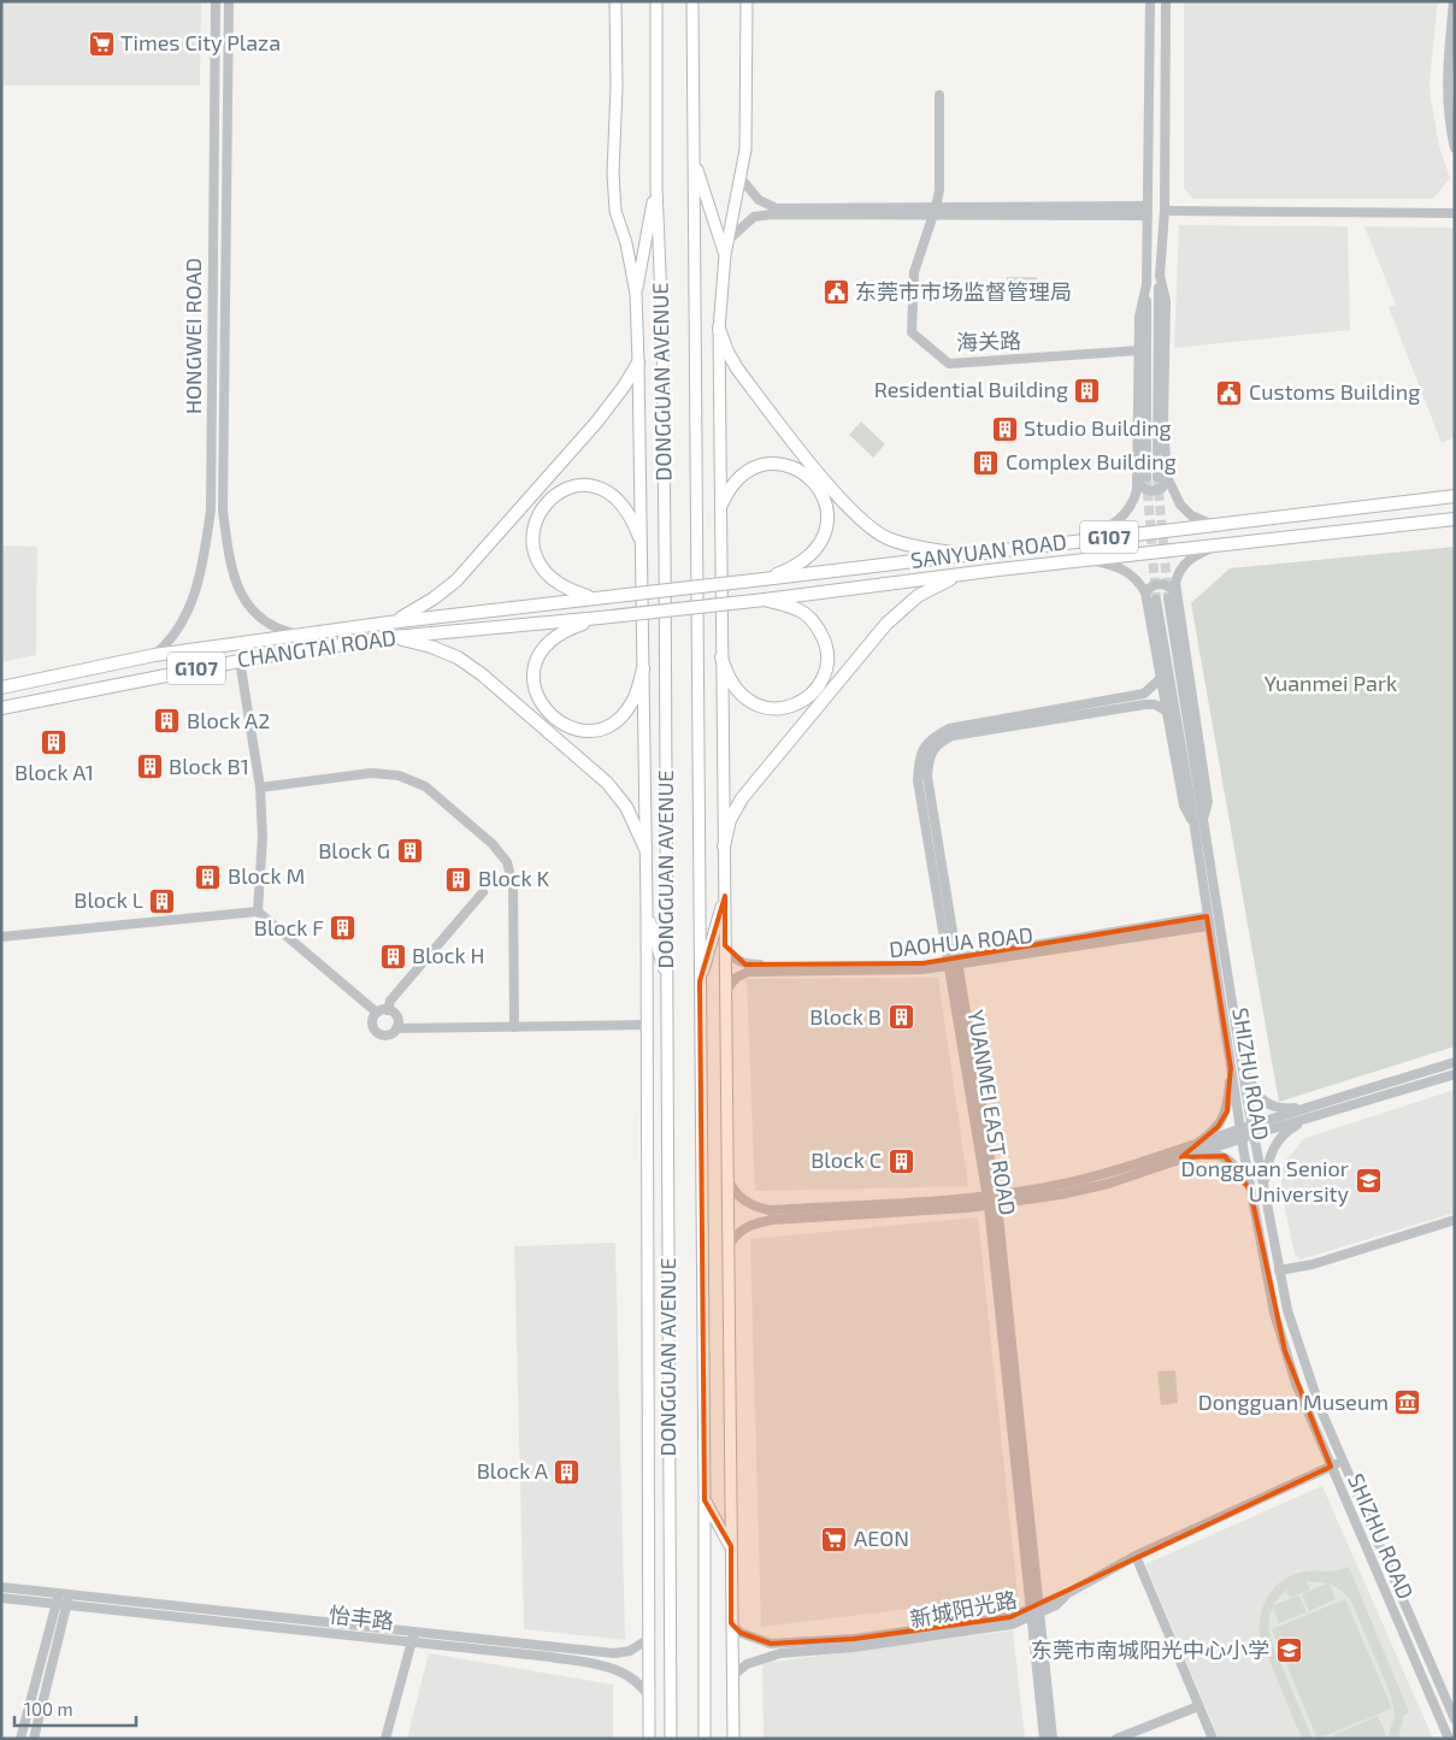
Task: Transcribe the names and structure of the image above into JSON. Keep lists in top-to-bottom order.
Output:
{
  "streets": {
    "highway": ["G107", "SANYUAN ROAD", "CHANGTAI ROAD"],
    "main road": ["DONGGUAN AVENUE"],
    "street": [
      "HONGWEI ROAD",
      "海关路",
      "DAOHUA ROAD",
      "SHIZHU ROAD",
      "YUANMEI EAST ROAD",
      "新城阳光路",
      "怡丰路"
    ]
  },
  "crossings": [
    ["HONGWEI ROAD", "CHANGTAI ROAD"],
    ["SANYUAN ROAD", "CHANGTAI ROAD"],
    ["DAOHUA ROAD", "SHIZHU ROAD"],
    ["DAOHUA ROAD", "YUANMEI EAST ROAD"],
    ["SHIZHU ROAD", "新城阳光路"],
    ["YUANMEI EAST ROAD", "新城阳光路"]
  ],
  "parks": ["Yuanmei Park"],
  "places": {
    "supermarket": ["Times City Plaza", "AEON"],
    "public building": ["东莞市市场监督管理局", "Customs Building"],
    "building": [
      "Residential Building",
      "Studio Building",
      "Complex Building",
      "Block A2",
      "Block A1",
      "Block B1",
      "Block G",
      "Block M",
      "Block K",
      "Block L",
      "Block F",
      "Block H",
      "Block B",
      "Block C",
      "Block A"
    ],
    "school or university": ["Dongguan Senior University", "东莞市南城阳光中心小学"],
    "museum": ["Dongguan Museum"]
  },
  "scale_bar": "100 m"
}
